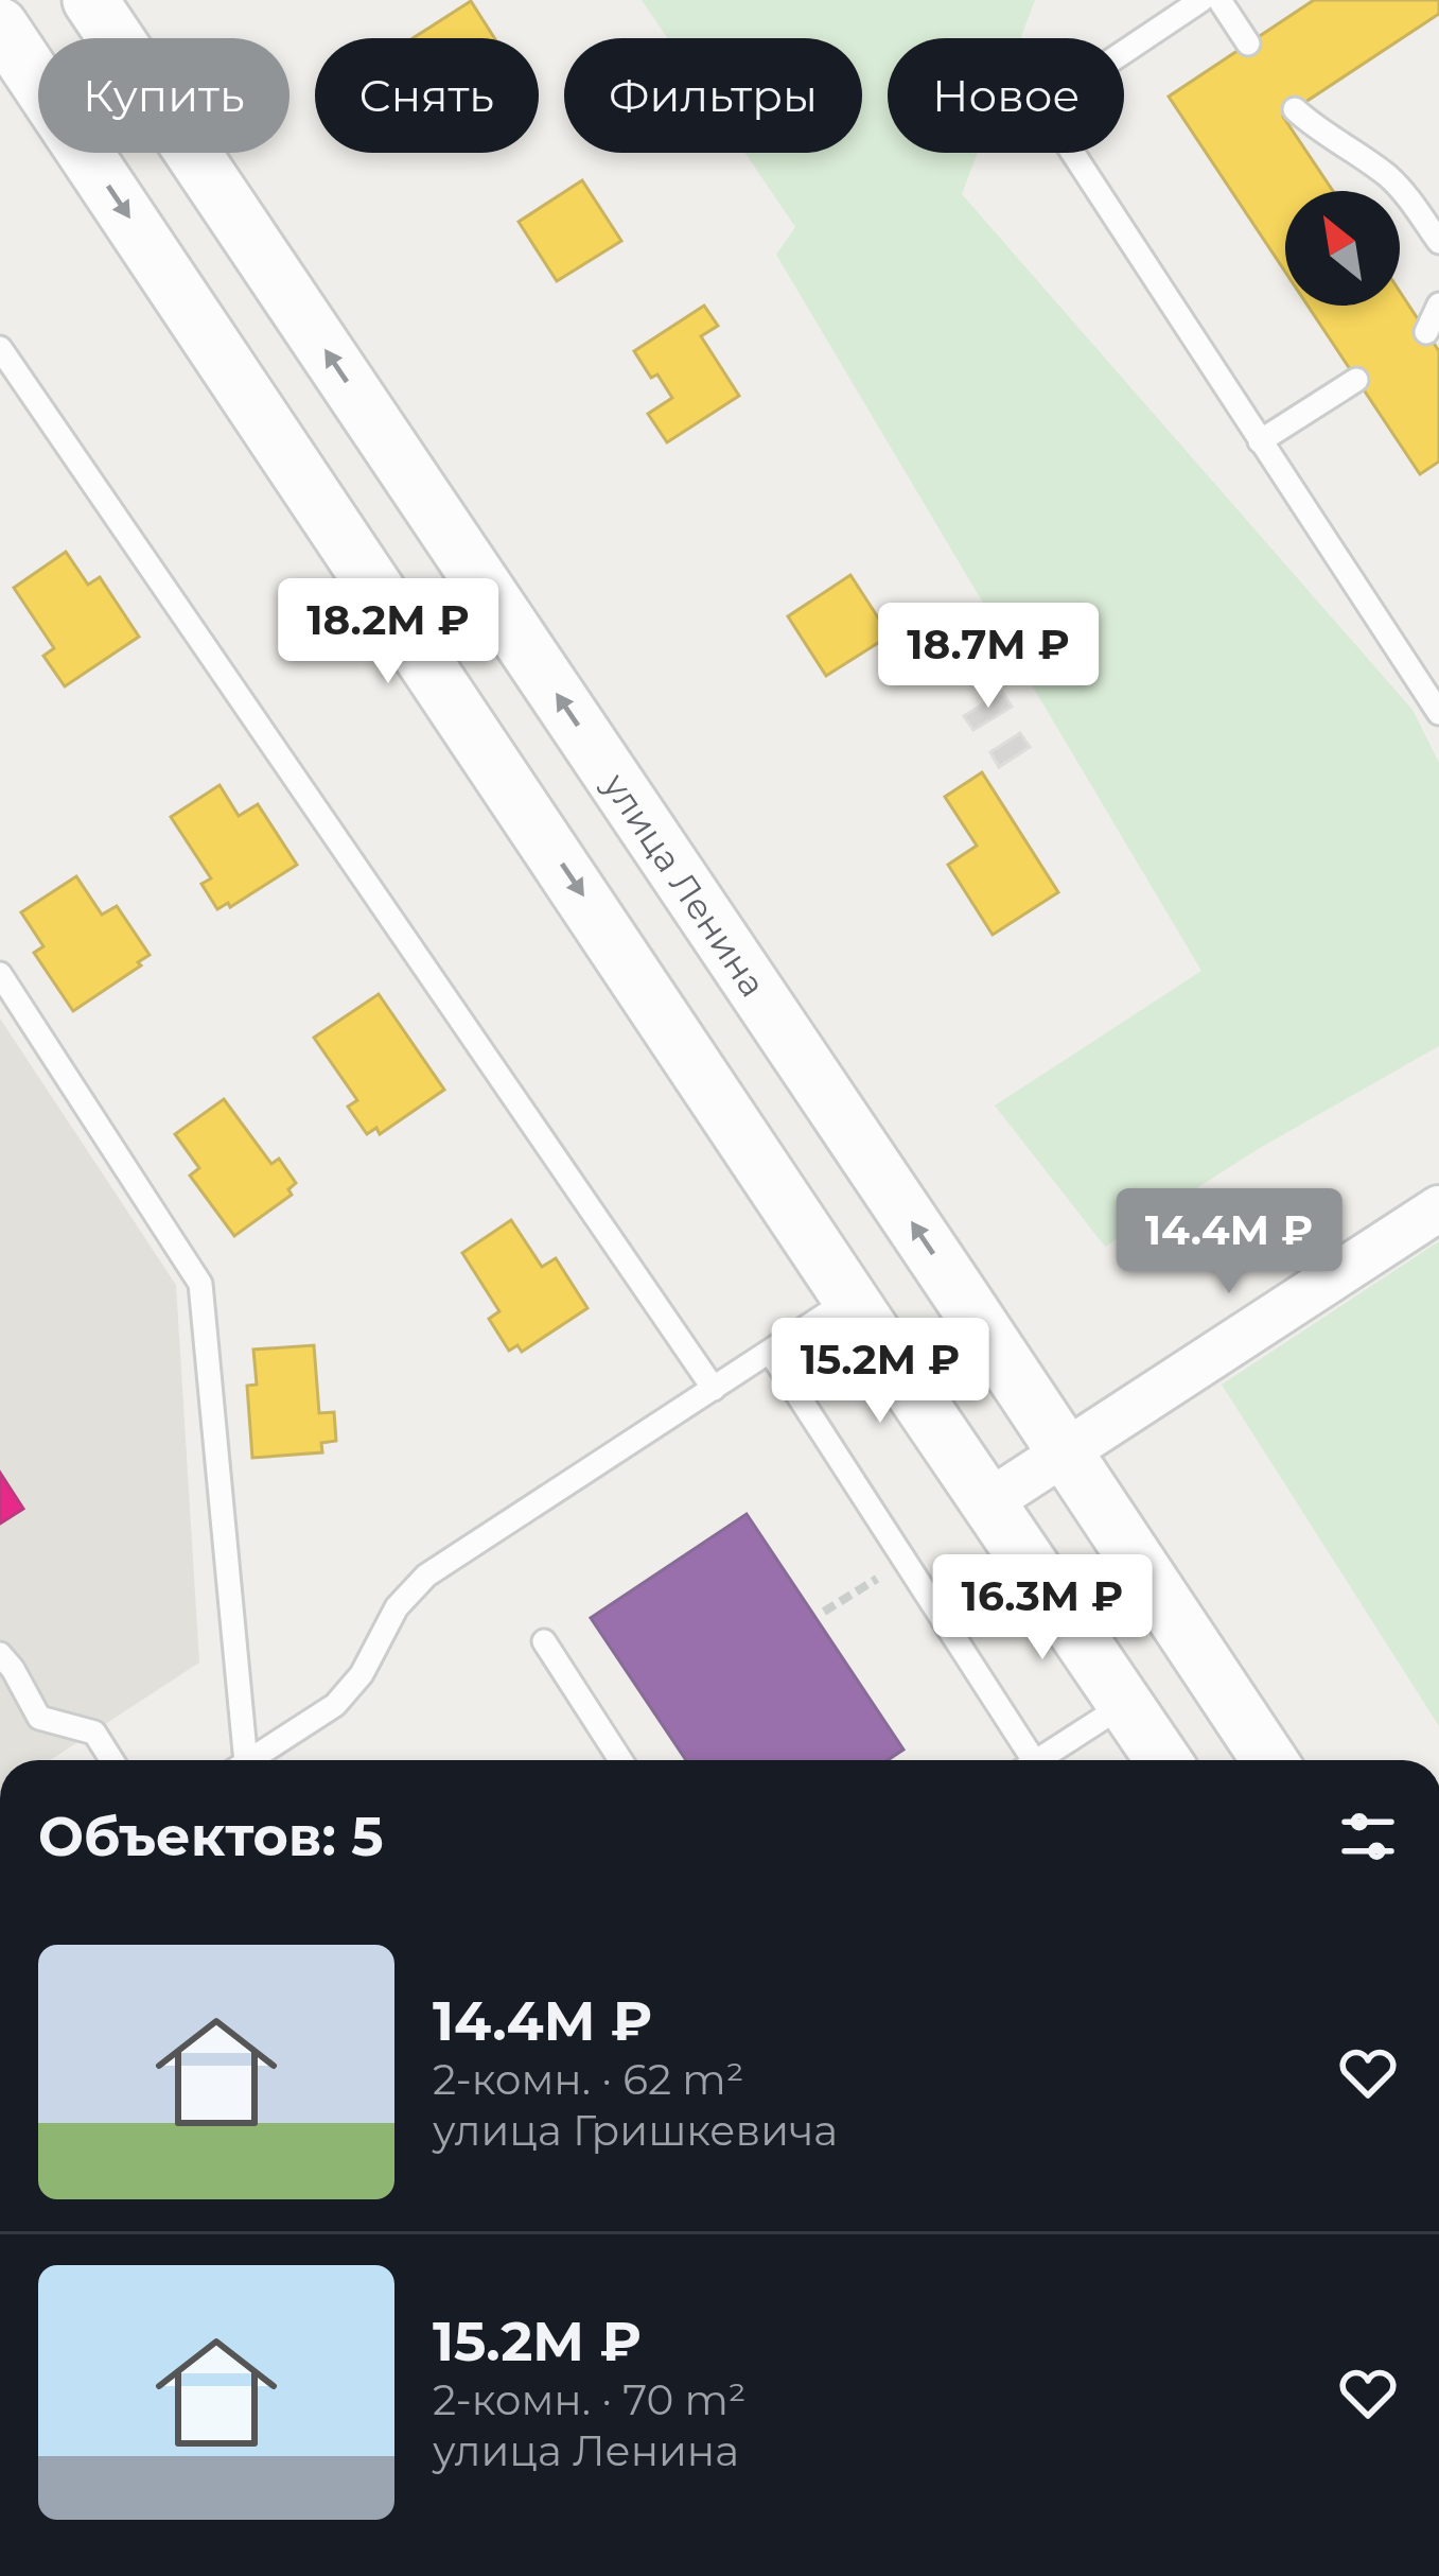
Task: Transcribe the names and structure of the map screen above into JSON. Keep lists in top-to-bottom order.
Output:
{
  "streets": {
    "street": ["улица Ленина"]
  },
  "north": "top left",
  "page": {
    "chip": [
      "Купить",
      "Снять",
      "Фильтры",
      "Новое"
    ],
    "price": [
      "18.2M ₽",
      "18.7M ₽",
      "14.4M ₽",
      "15.2M ₽",
      "16.3M ₽"
    ],
    "heading": "Объектов: 5",
    "list": [
      {
        "name": "14.4M ₽",
        "note": "2-комн. · 62 m² · улица Гришкевича"
      },
      {
        "name": "15.2M ₽",
        "note": "2-комн. · 70 m² · улица Ленина"
      }
    ]
  }
}
